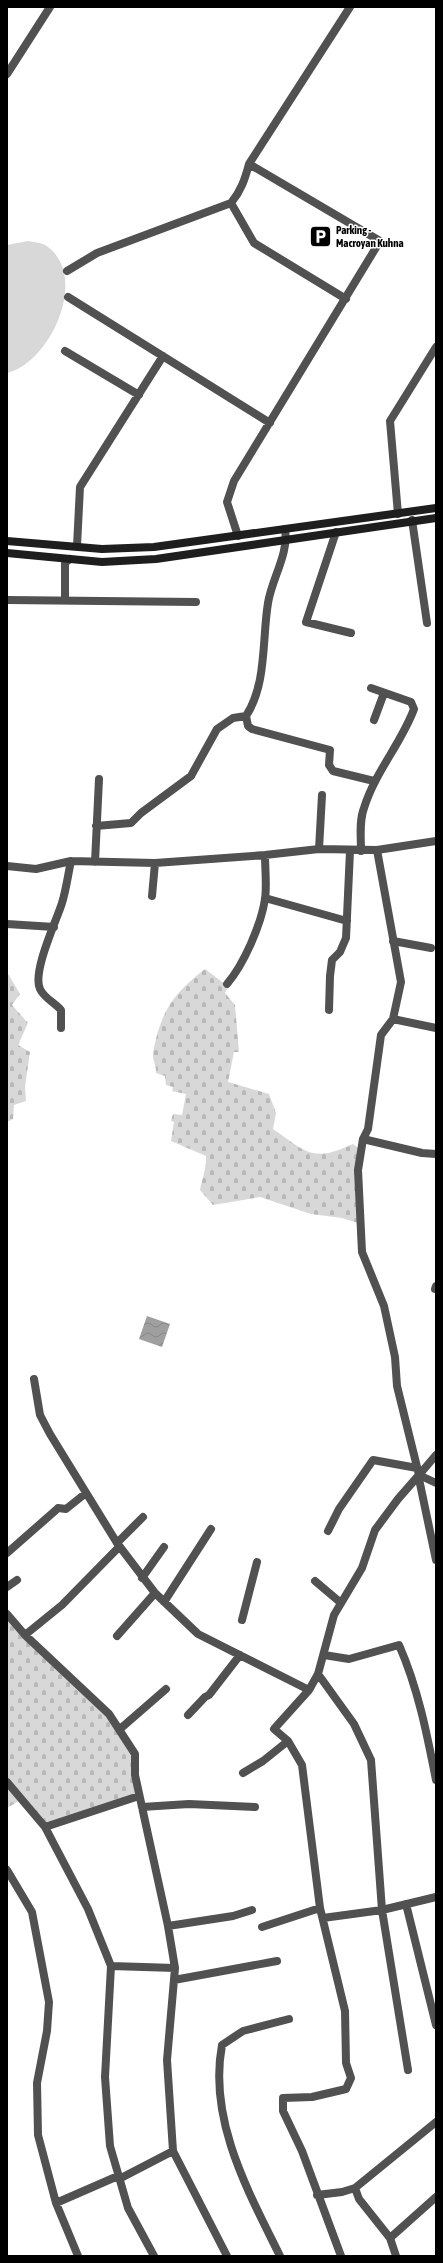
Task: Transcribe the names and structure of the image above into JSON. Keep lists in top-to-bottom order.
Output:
{
  "places": {
    "parking": ["Parking - Macroyan Kuhna"]
  }
}
